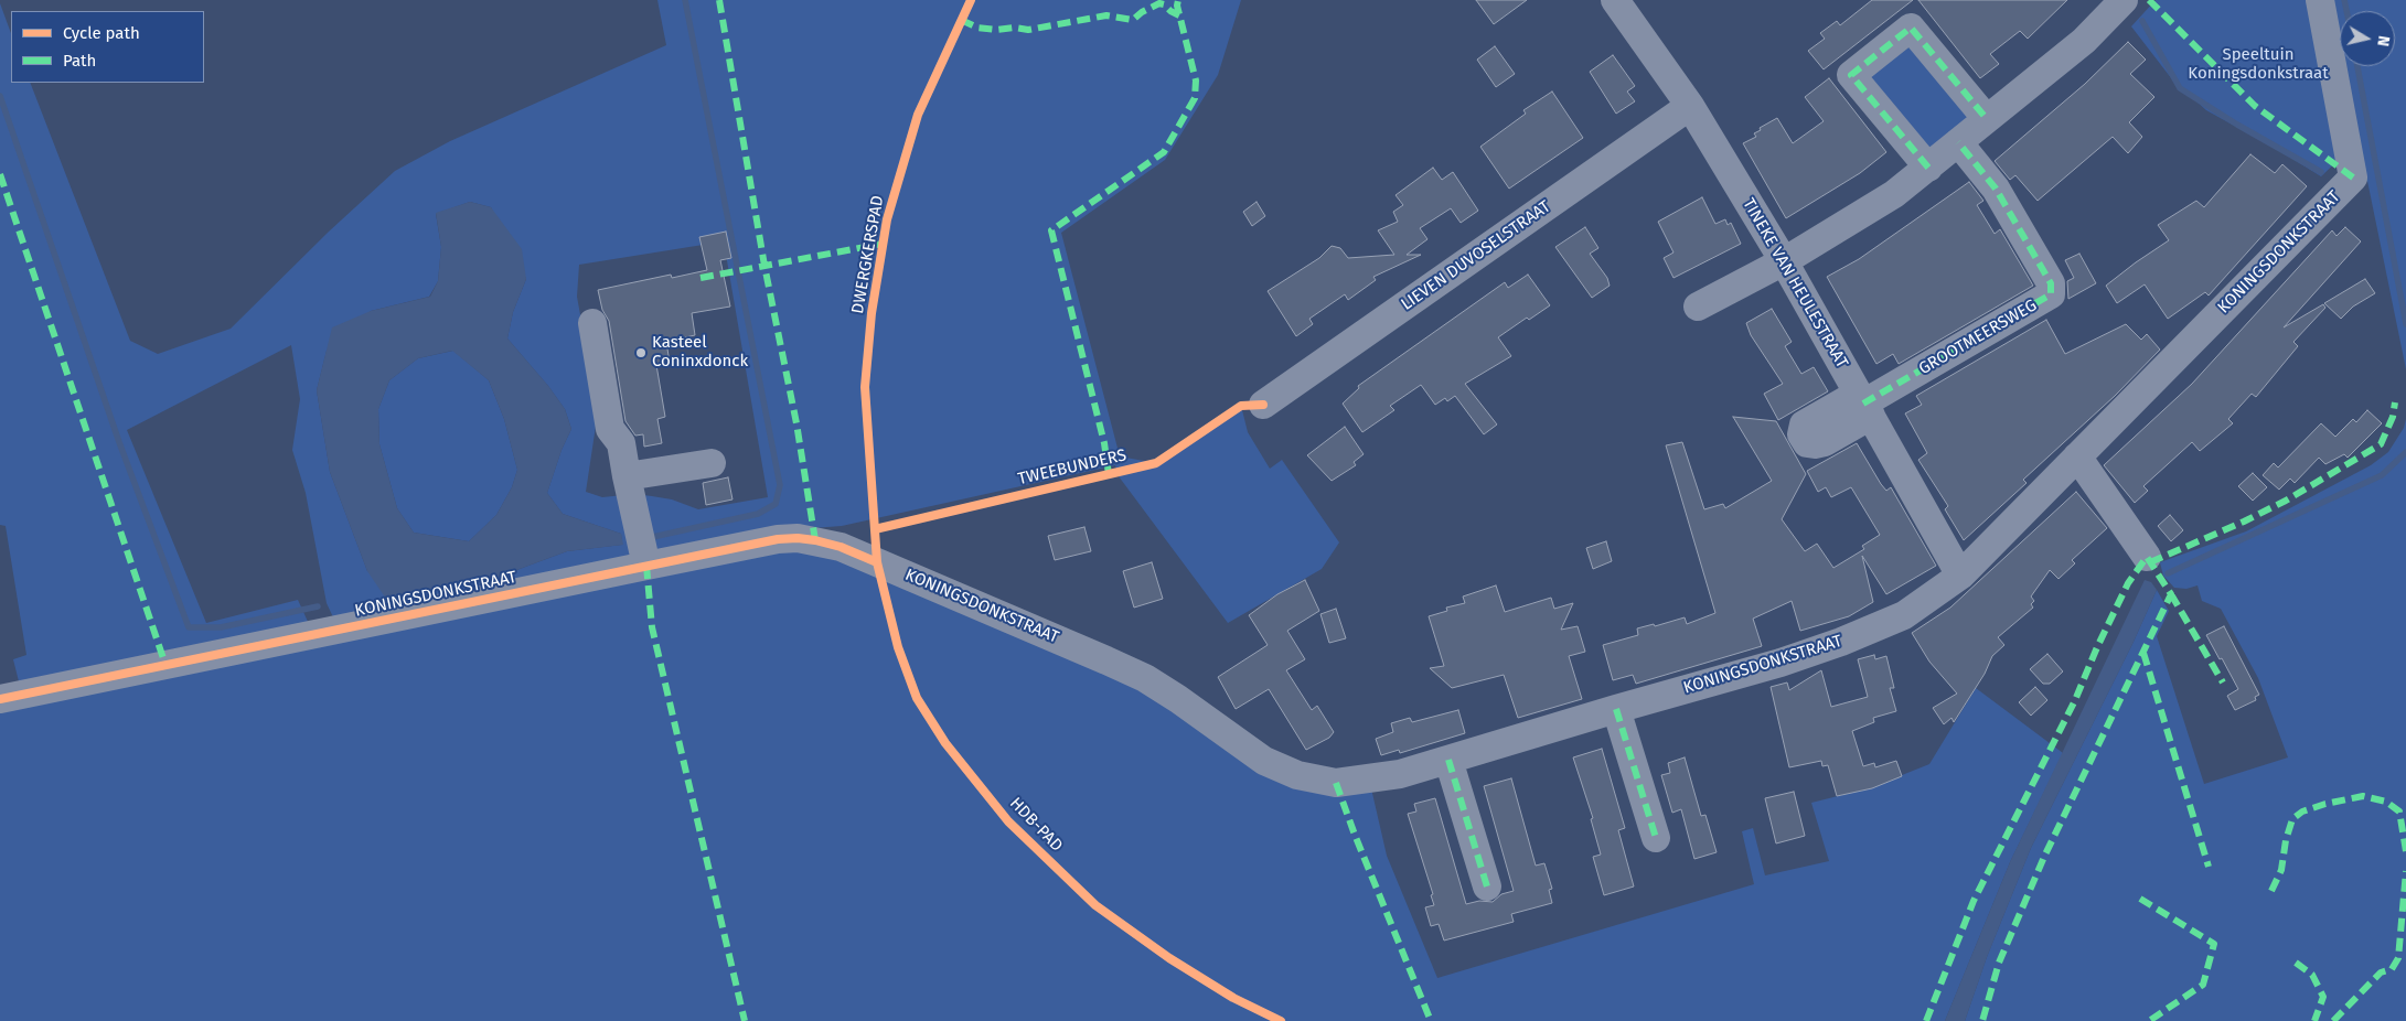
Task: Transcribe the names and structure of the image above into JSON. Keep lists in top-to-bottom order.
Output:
{
  "streets": {
    "street": [
      "KONINGSDONKSTRAAT",
      "LIEVEN DUVOSELSTRAAT",
      "TINEKE VAN HEULESTRAAT",
      "GROOTMEERSWEG"
    ],
    "cycle path": ["DWERGKERSPAD", "TWEEBUNDERS"]
  },
  "crossings": [
    ["KONINGSDONKSTRAAT", "TINEKE VAN HEULESTRAAT"],
    ["LIEVEN DUVOSELSTRAAT", "TINEKE VAN HEULESTRAAT"],
    ["TINEKE VAN HEULESTRAAT", "GROOTMEERSWEG"]
  ],
  "parks": ["Speeltuin Koningsdonkstraat"],
  "places": ["Kasteel Coninxdonck"],
  "legend": ["Cycle path", "Path"],
  "north": "right"
}
